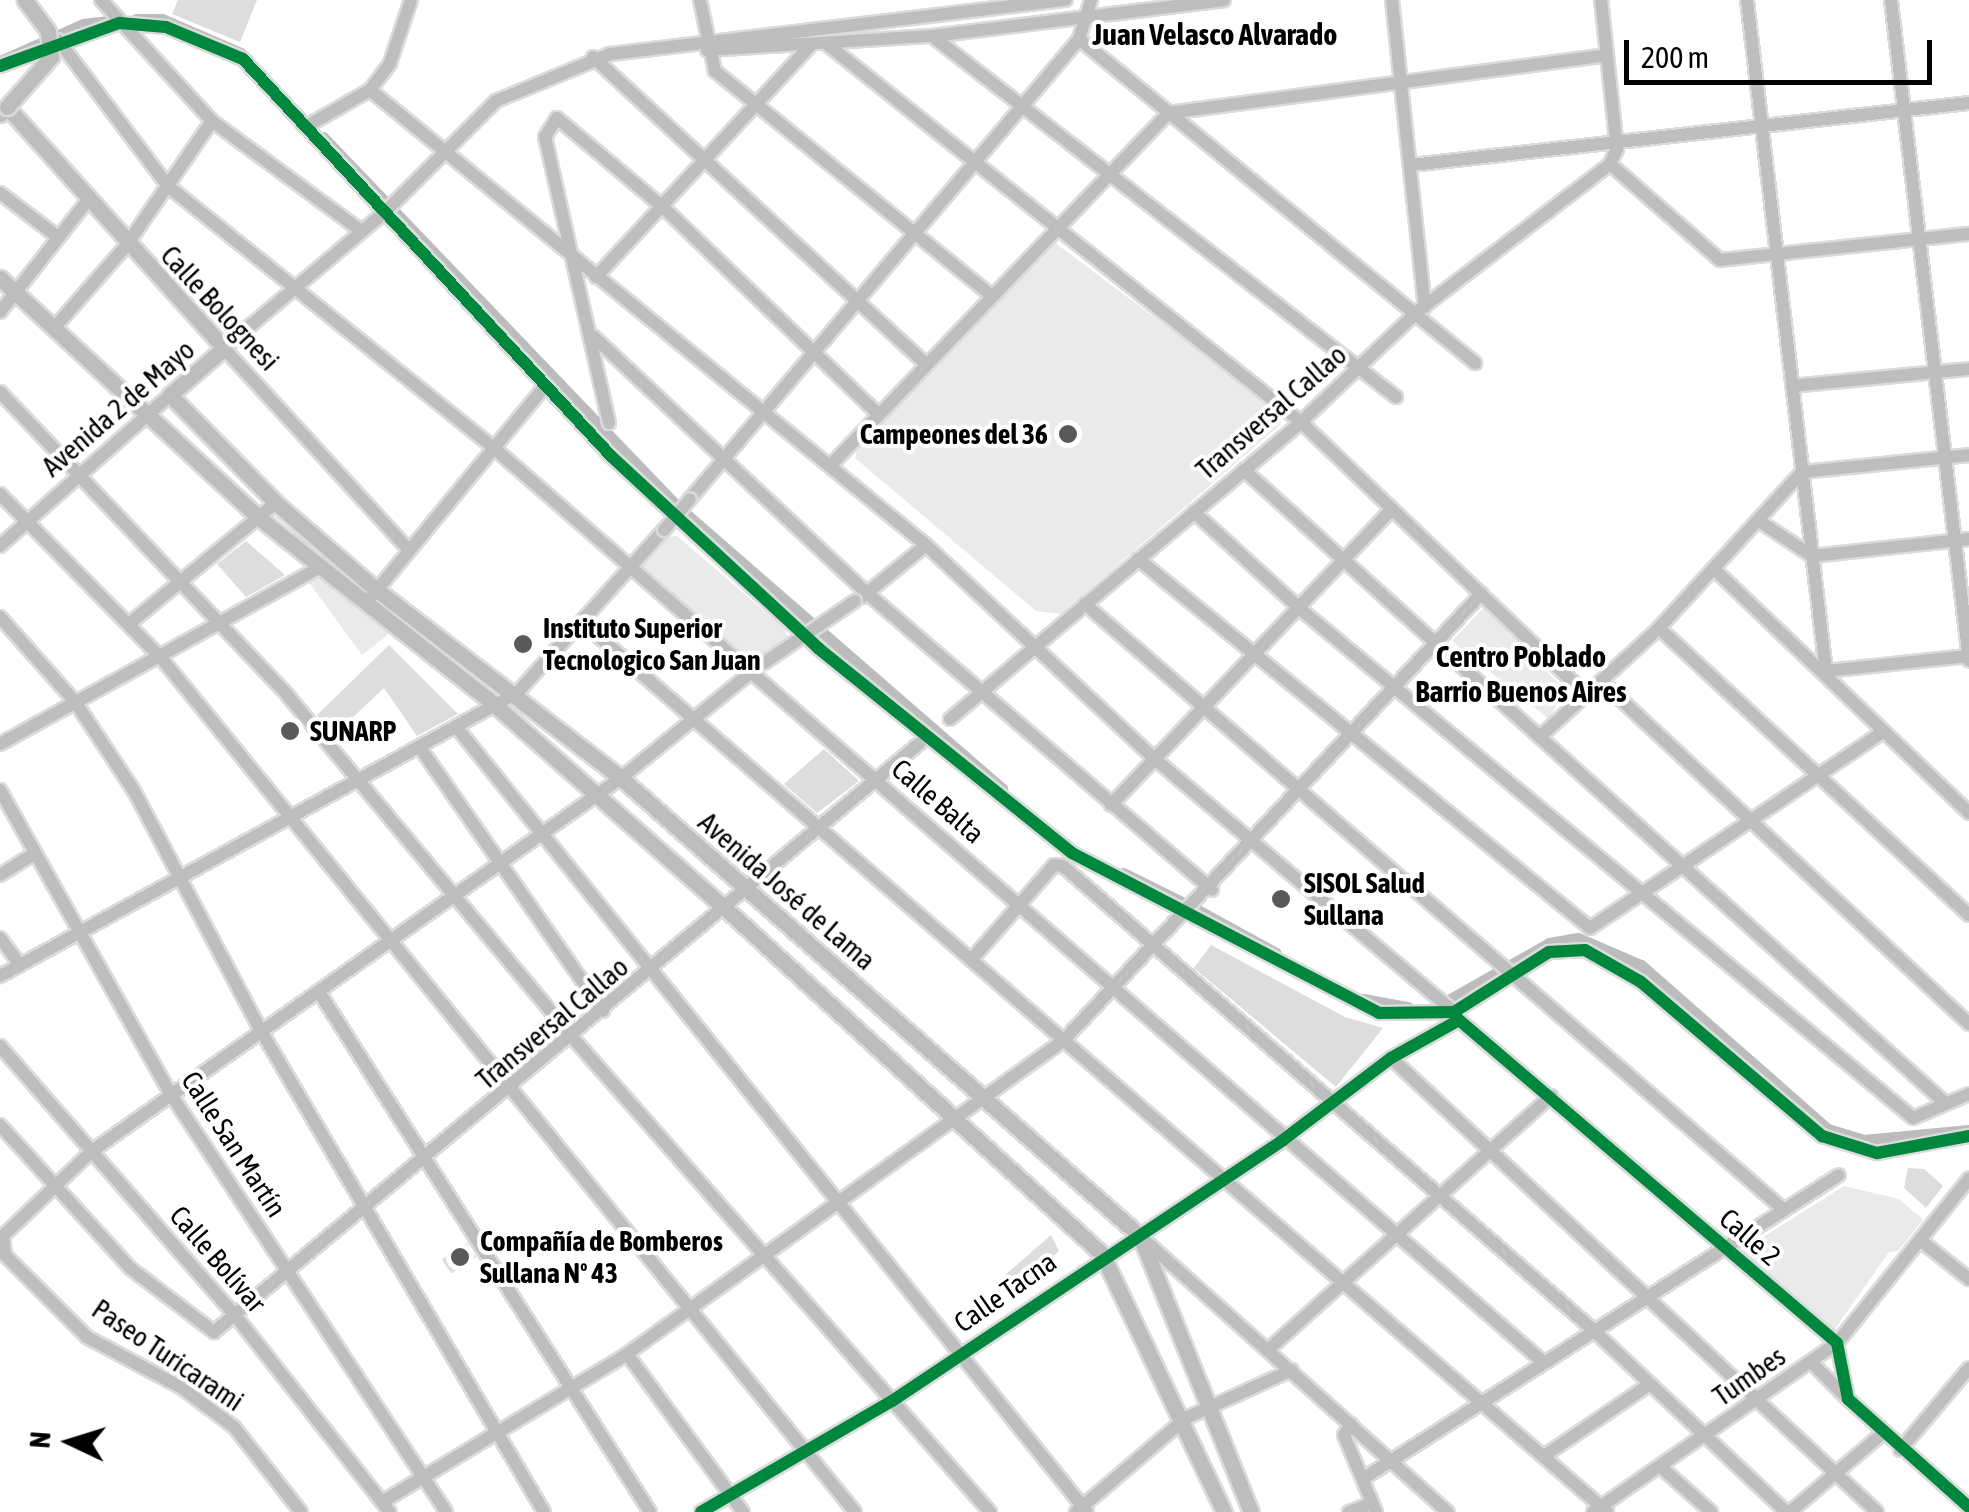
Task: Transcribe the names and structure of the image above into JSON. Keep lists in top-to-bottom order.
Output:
{
  "streets": {
    "main road": ["Calle Bolognesi", "Avenida 2 de Mayo", "Avenida José de Lama"],
    "street": [
      "Transversal Callao",
      "Calle Balta",
      "Calle San Martín",
      "Calle 2",
      "Calle Bolívar",
      "Calle Tacna",
      "Paseo Turicarami",
      "Tumbes"
    ]
  },
  "crossings": [
    ["Calle Bolognesi", "Avenida 2 de Mayo"],
    ["Avenida 2 de Mayo", "Calle Balta"],
    ["Avenida 2 de Mayo", "Avenida José de Lama"],
    ["Transversal Callao", "Calle Balta"],
    ["Transversal Callao", "Avenida José de Lama"],
    ["Transversal Callao", "Calle San Martín"],
    ["Transversal Callao", "Calle Bolívar"],
    ["Calle Balta", "Calle Tacna"],
    ["Avenida José de Lama", "Calle Tacna"],
    ["Calle 2", "Calle Tacna"],
    ["Calle 2", "Tumbes"]
  ],
  "districts": ["Juan Velasco Alvarado", "Centro Poblado Barrio Buenos Aires"],
  "places": [
    "Campeones del 36",
    "Instituto Superior Tecnologico San Juan",
    "SUNARP",
    "SISOL Salud Sullana",
    "Compañía de Bomberos Sullana Nº 43"
  ],
  "scale_bar": "200 m",
  "north": "left"
}
